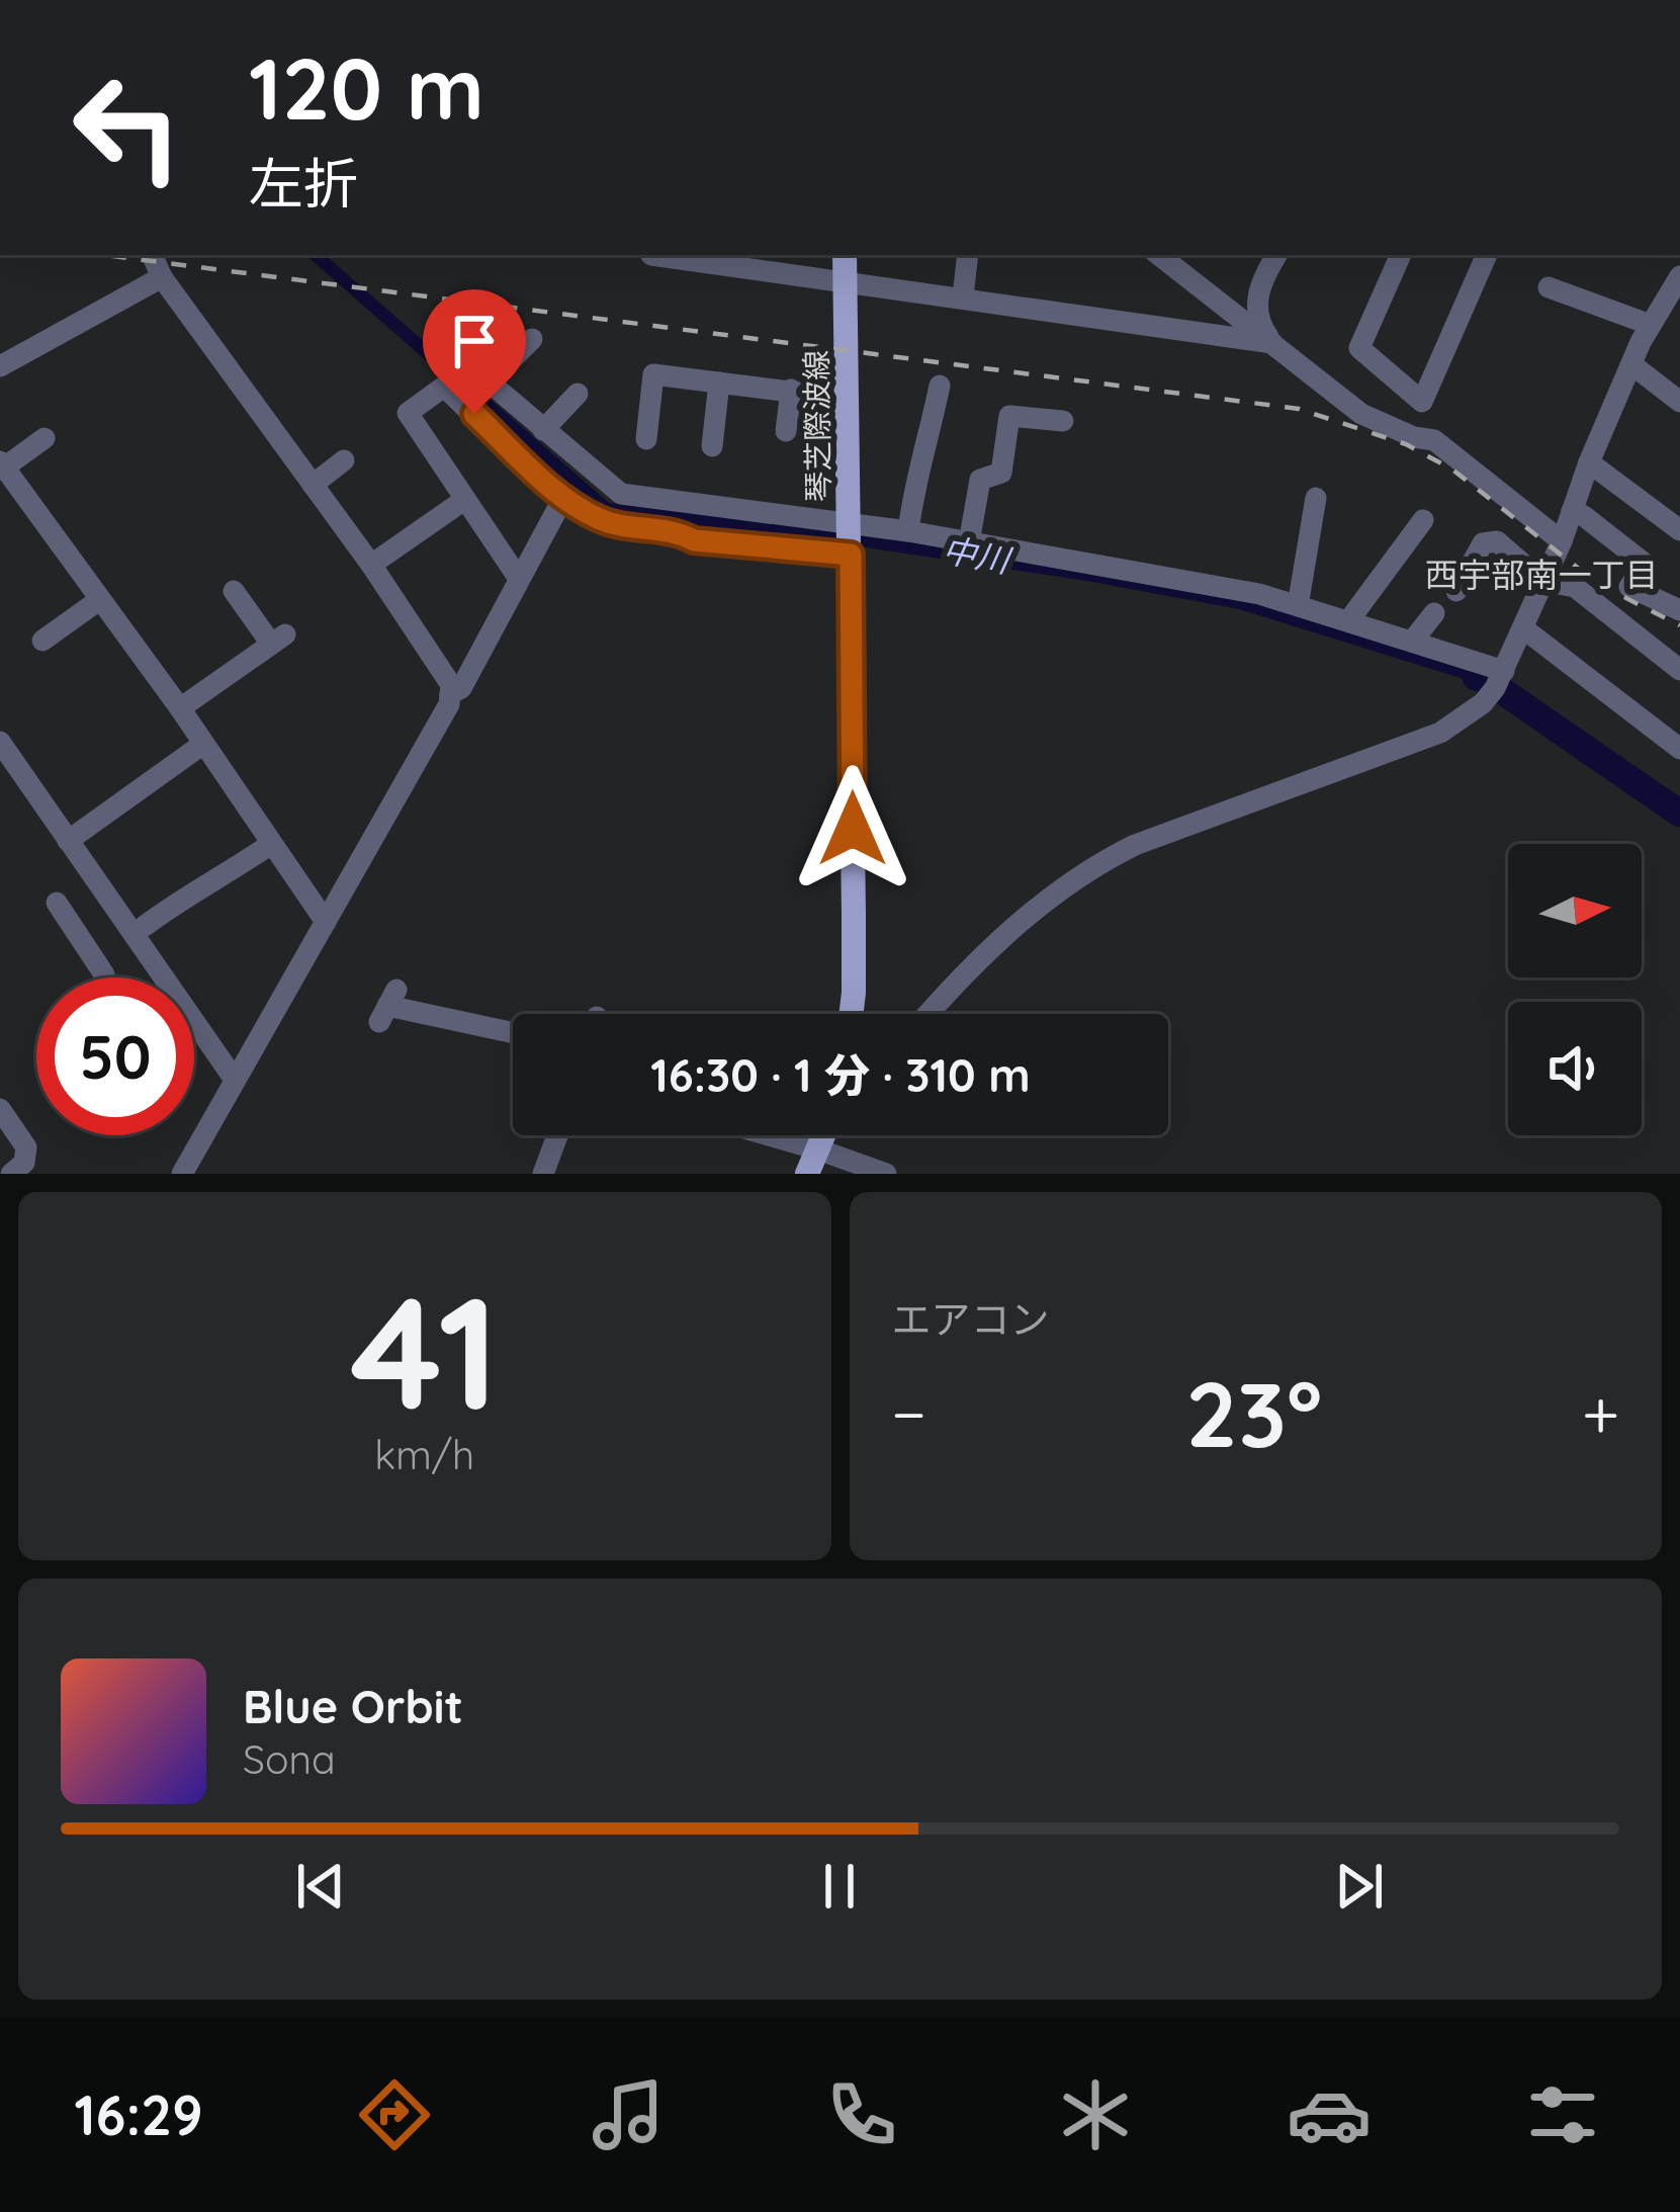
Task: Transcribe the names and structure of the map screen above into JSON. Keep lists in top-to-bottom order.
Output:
{
  "streets": {
    "main road": ["琴芝際波線"]
  },
  "districts": ["西宇部南一丁目"],
  "water": ["中川"],
  "north": "right",
  "page": {
    "turn": ["120 m", "左折"],
    "limit": "50",
    "trip": "16:30 · 1 分 · 310 m",
    "tile": [
      ["41", "km/h"],
      "エアコン"
    ],
    "heat": ["−", "23°", "+"],
    "song": ["Blue Orbit", "Sona"],
    "tabs": "16:29"
  }
}
